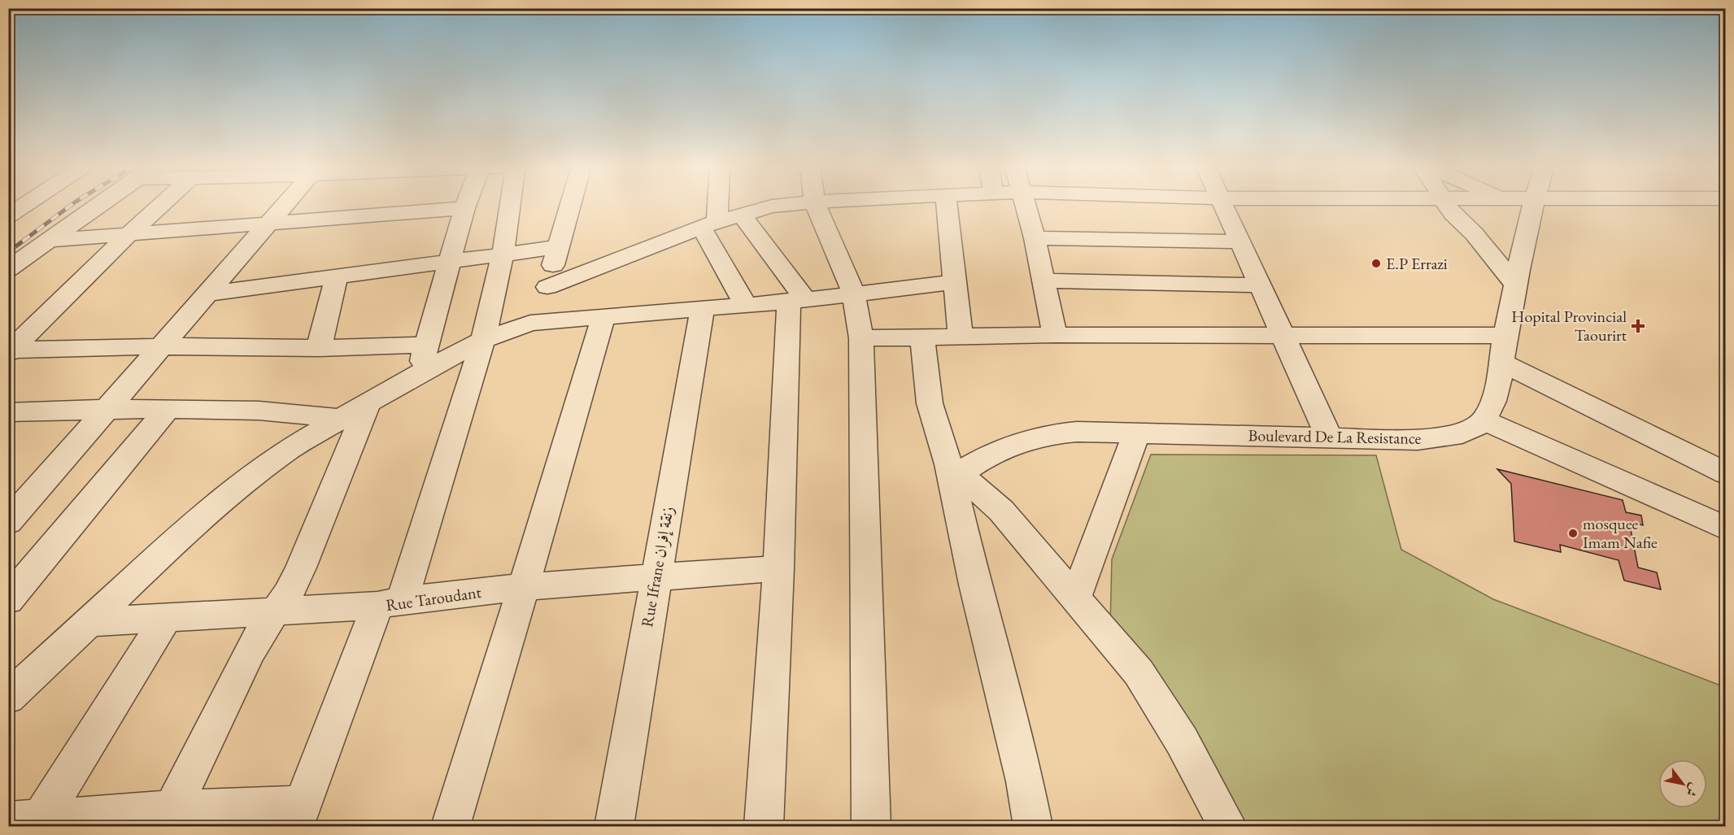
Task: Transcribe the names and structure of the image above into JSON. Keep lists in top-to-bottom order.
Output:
{
  "streets": {
    "street": ["Boulevard De La Resistance", "Rue Ifrane زنقة إفران", "Rue Taroudant"]
  },
  "crossings": [
    ["Rue Ifrane زنقة إفران", "Rue Taroudant"]
  ],
  "places": {
    "other": ["E.P Errazi", "mosquee Imam Nafie"],
    "health": ["Hopital Provincial Taourirt"]
  },
  "north": "bottom right"
}
